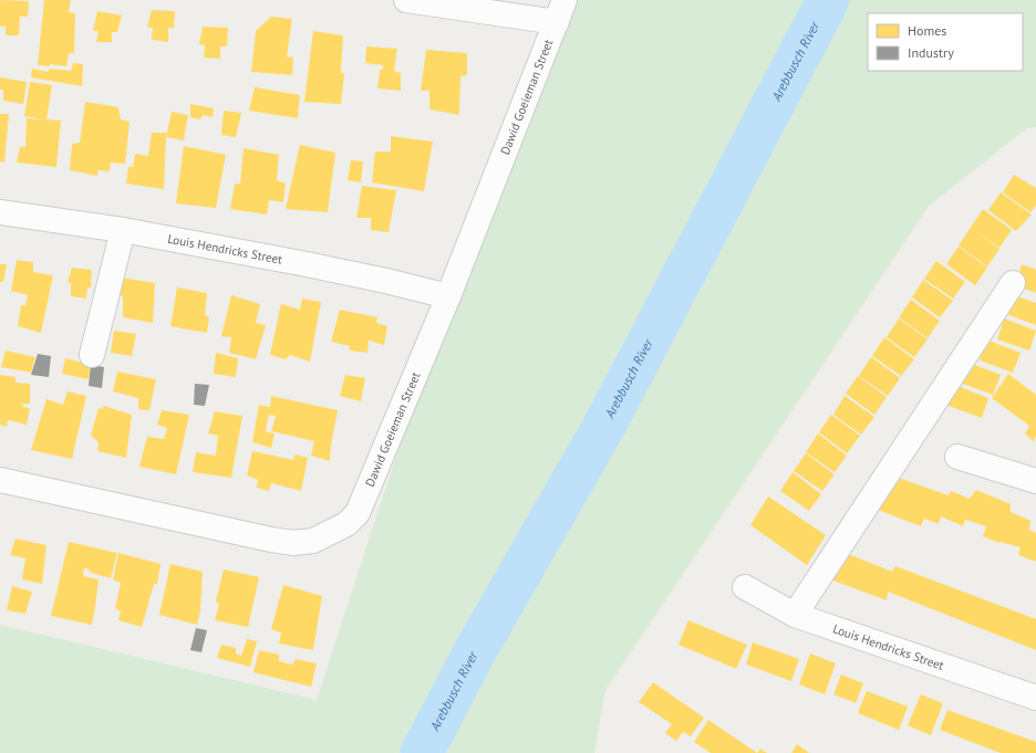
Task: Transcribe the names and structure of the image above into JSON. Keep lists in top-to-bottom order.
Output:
{
  "streets": {
    "street": ["Dawid Goeieman Street", "Louis Hendricks Street"]
  },
  "crossings": [
    ["Dawid Goeieman Street", "Louis Hendricks Street"]
  ],
  "water": ["Arebbusch River"],
  "legend": ["Homes", "Industry"]
}
